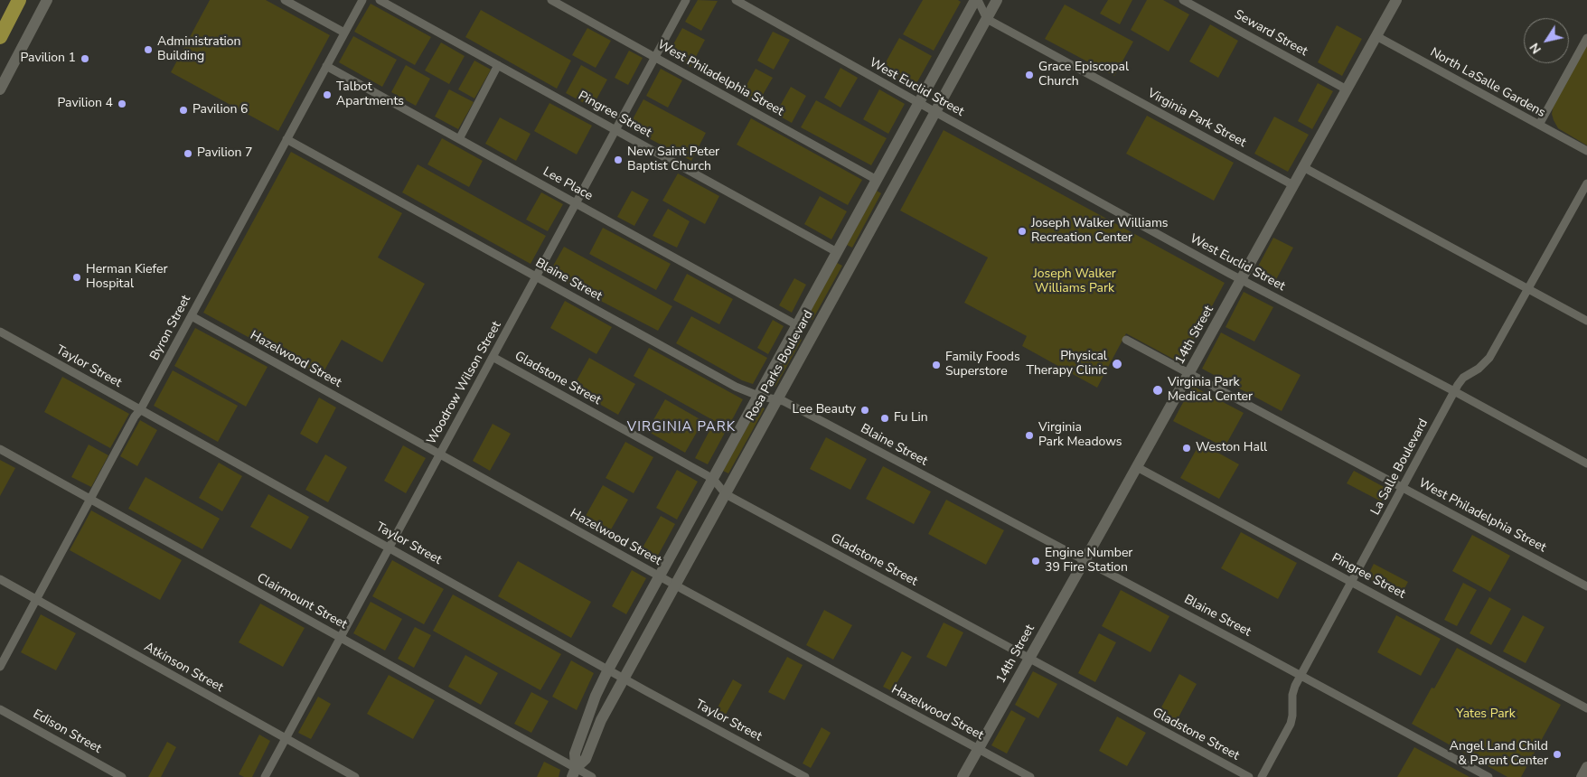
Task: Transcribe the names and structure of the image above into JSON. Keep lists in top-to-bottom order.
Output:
{
  "streets": {
    "street": [
      "Seward Street",
      "West Philadelphia Street",
      "North LaSalle Gardens",
      "West Euclid Street",
      "Pingree Street",
      "Virginia Park Street",
      "Lee Place",
      "Blaine Street",
      "Byron Street",
      "14th Street",
      "Hazelwood Street",
      "Rosa Parks Boulevard",
      "Taylor Street",
      "Gladstone Street",
      "Woodrow Wilson Street",
      "La Salle Boulevard",
      "Clairmount Street",
      "Atkinson Street",
      "Edison Street"
    ]
  },
  "crossings": [
    ["Seward Street", "14th Street"],
    ["West Philadelphia Street", "14th Street"],
    ["West Philadelphia Street", "Rosa Parks Boulevard"],
    ["West Philadelphia Street", "Woodrow Wilson Street"],
    ["West Philadelphia Street", "La Salle Boulevard"],
    ["North LaSalle Gardens", "14th Street"],
    ["West Euclid Street", "14th Street"],
    ["West Euclid Street", "Rosa Parks Boulevard"],
    ["West Euclid Street", "La Salle Boulevard"],
    ["Pingree Street", "14th Street"],
    ["Pingree Street", "Rosa Parks Boulevard"],
    ["Pingree Street", "Woodrow Wilson Street"],
    ["Pingree Street", "La Salle Boulevard"],
    ["Virginia Park Street", "14th Street"],
    ["Virginia Park Street", "Rosa Parks Boulevard"],
    ["Lee Place", "Byron Street"],
    ["Lee Place", "Rosa Parks Boulevard"],
    ["Lee Place", "Woodrow Wilson Street"],
    ["Blaine Street", "Byron Street"],
    ["Blaine Street", "14th Street"],
    ["Blaine Street", "Rosa Parks Boulevard"],
    ["Blaine Street", "Woodrow Wilson Street"],
    ["Blaine Street", "La Salle Boulevard"],
    ["Byron Street", "Hazelwood Street"],
    ["Byron Street", "Taylor Street"],
    ["Byron Street", "Clairmount Street"],
    ["Byron Street", "Atkinson Street"],
    ["14th Street", "Hazelwood Street"],
    ["14th Street", "Gladstone Street"],
    ["Hazelwood Street", "Rosa Parks Boulevard"],
    ["Hazelwood Street", "Woodrow Wilson Street"],
    ["Rosa Parks Boulevard", "Taylor Street"],
    ["Rosa Parks Boulevard", "Gladstone Street"],
    ["Rosa Parks Boulevard", "Clairmount Street"],
    ["Taylor Street", "Woodrow Wilson Street"],
    ["Gladstone Street", "Woodrow Wilson Street"],
    ["Woodrow Wilson Street", "Clairmount Street"],
    ["Woodrow Wilson Street", "Atkinson Street"]
  ],
  "districts": ["VIRGINIA PARK"],
  "parks": ["Joseph Walker Williams Park", "Yates Park"],
  "places": [
    "Administration Building",
    "Pavilion 1",
    "Grace Episcopal Church",
    "Talbot Apartments",
    "Pavilion 4",
    "Pavilion 6",
    "Pavilion 7",
    "New Saint Peter Baptist Church",
    "Joseph Walker Williams Recreation Center",
    "Herman Kiefer Hospital",
    "Physical Therapy Clinic",
    "Family Foods Superstore",
    "Virginia Park Medical Center",
    "Lee Beauty",
    "Fu Lin",
    "Virginia Park Meadows",
    "Weston Hall",
    "Engine Number 39 Fire Station",
    "Angel Land Child & Parent Center"
  ],
  "north": "bottom left"
}
